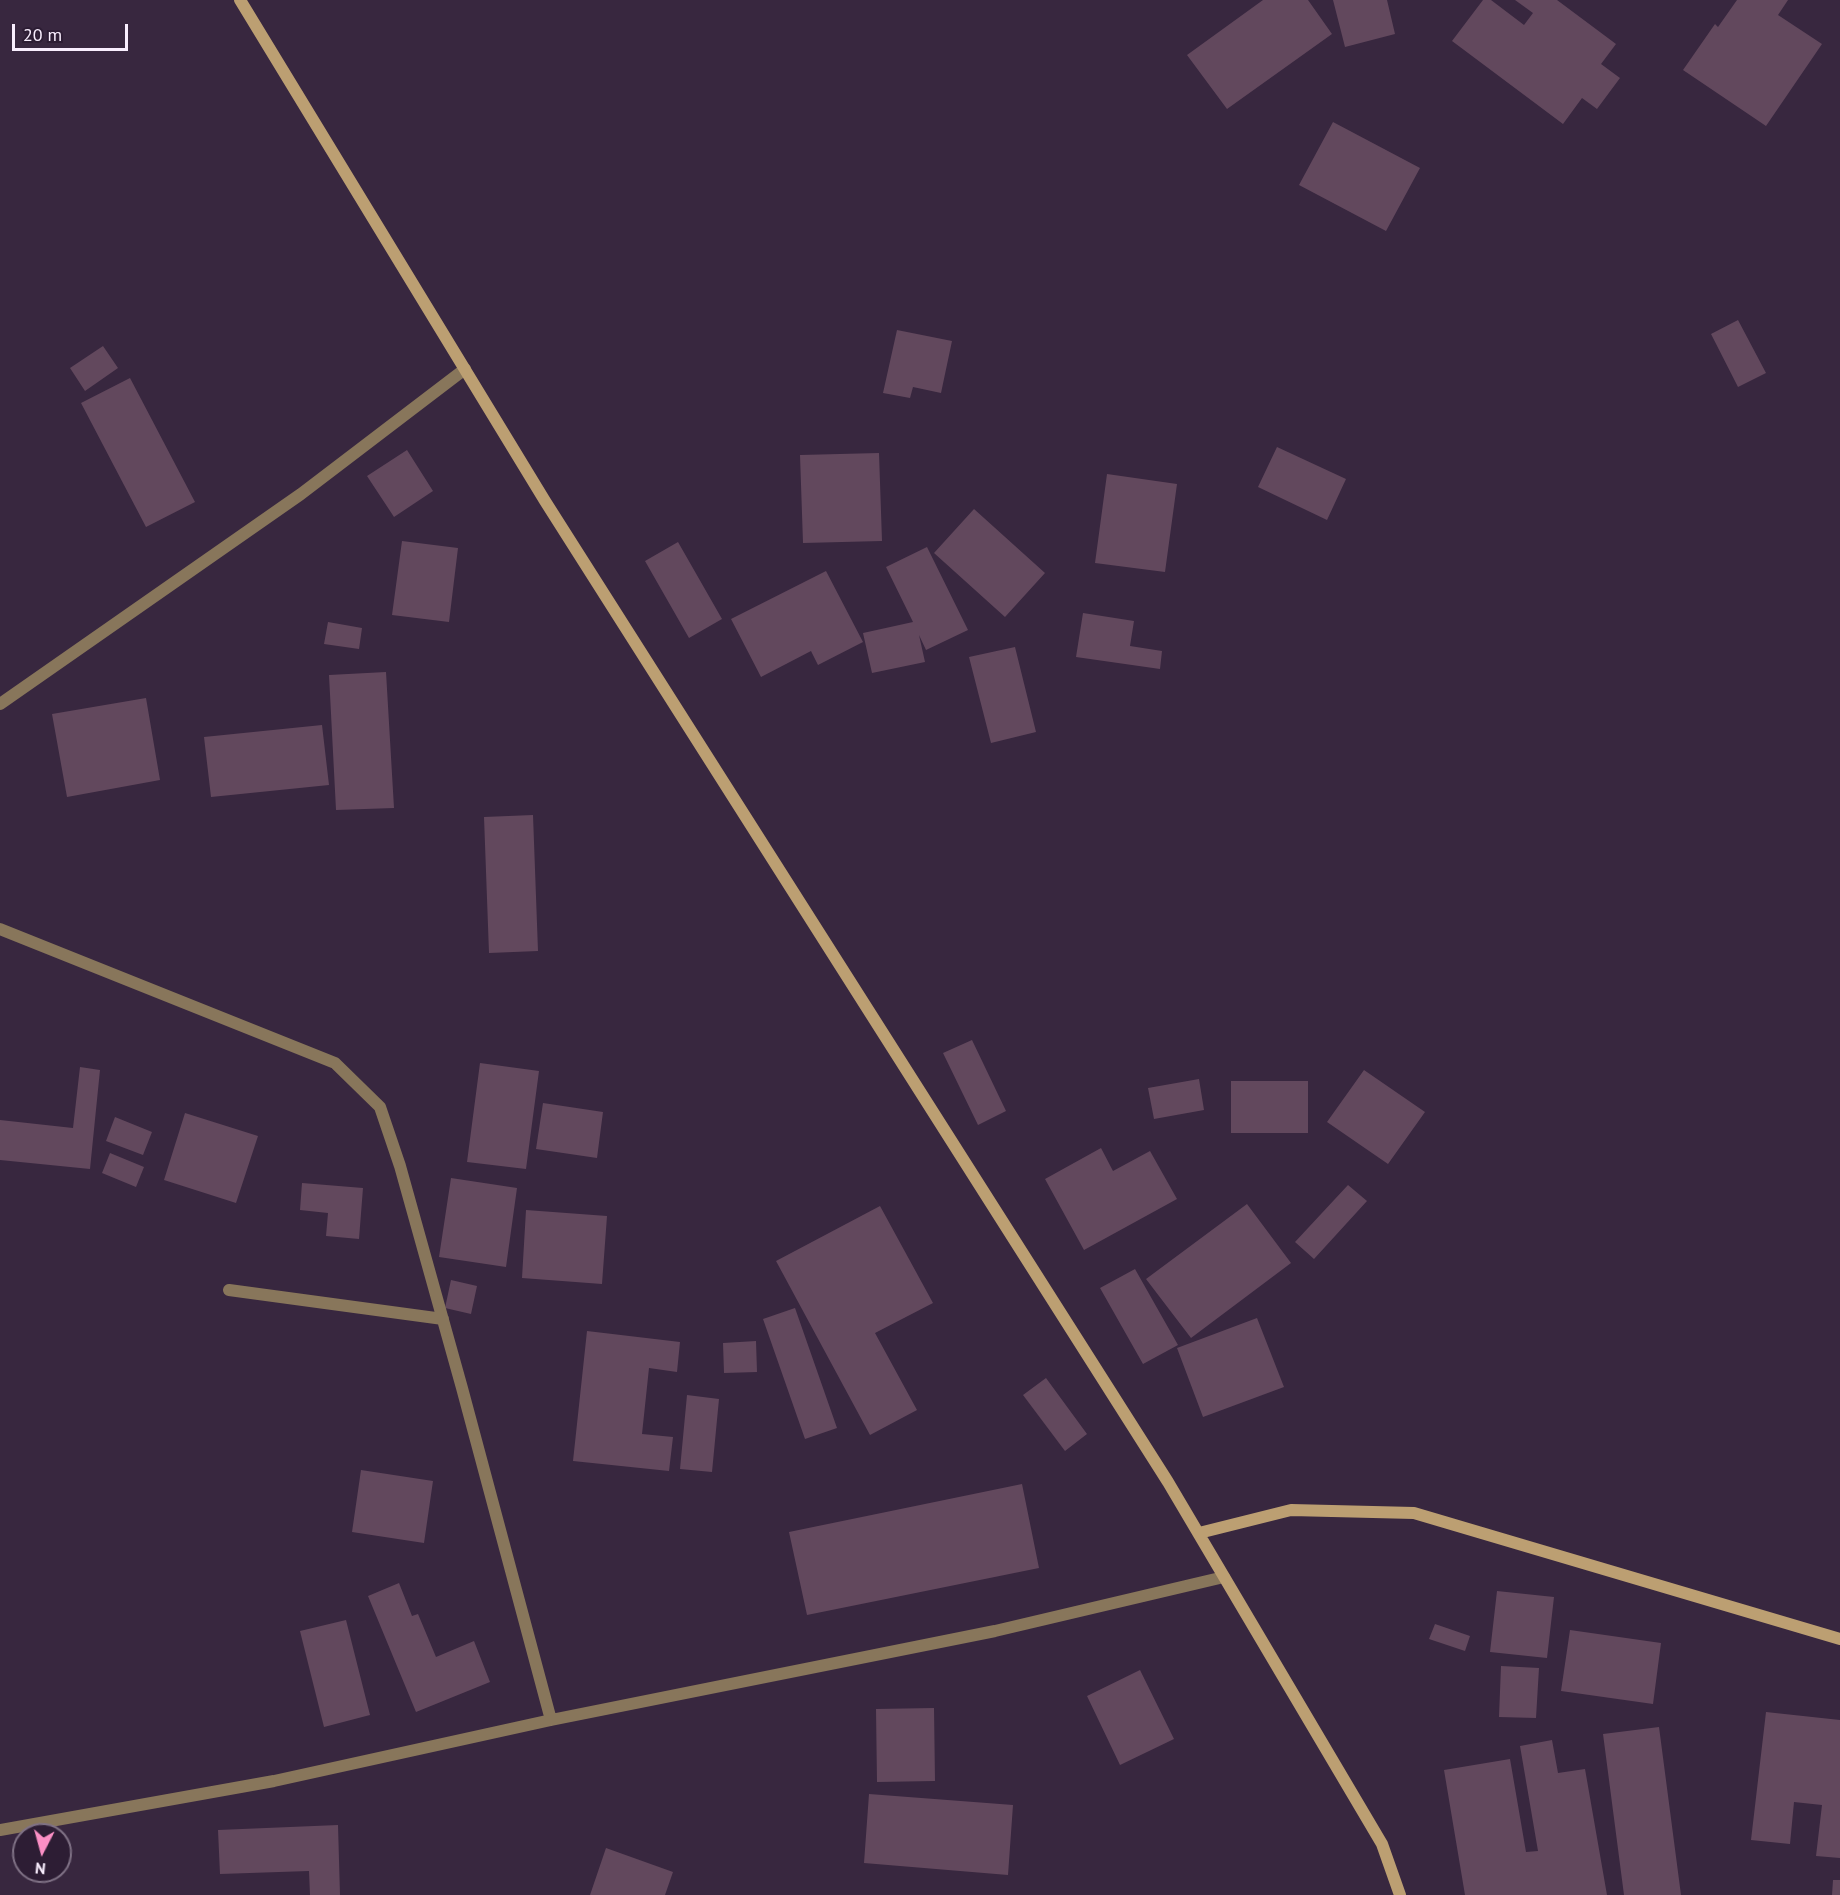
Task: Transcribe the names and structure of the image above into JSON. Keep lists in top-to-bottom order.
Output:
{
  "scale_bar": "20 m",
  "north": "bottom"
}
